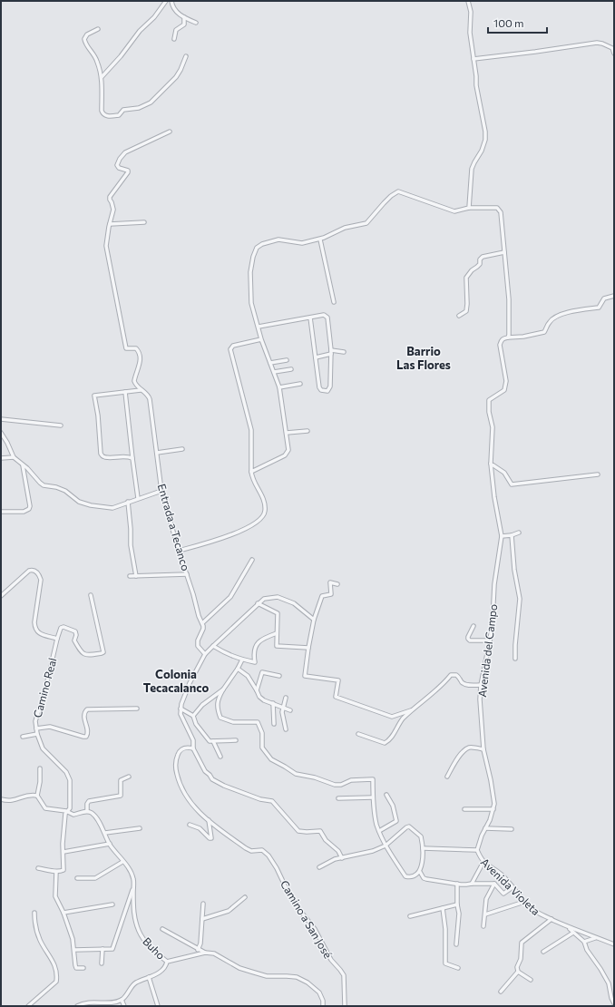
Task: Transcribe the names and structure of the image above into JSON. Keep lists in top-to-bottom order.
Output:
{
  "streets": {
    "street": [
      "Entrada a Tecanco",
      "Avenida del Campo",
      "Camino Real",
      "Avenida Violeta",
      "Camino a San José",
      "Buho"
    ]
  },
  "crossings": [
    ["Avenida del Campo", "Avenida Violeta"]
  ],
  "districts": ["Barrio Las Flores", "Colonia Tecacalanco"],
  "scale_bar": "100 m"
}
